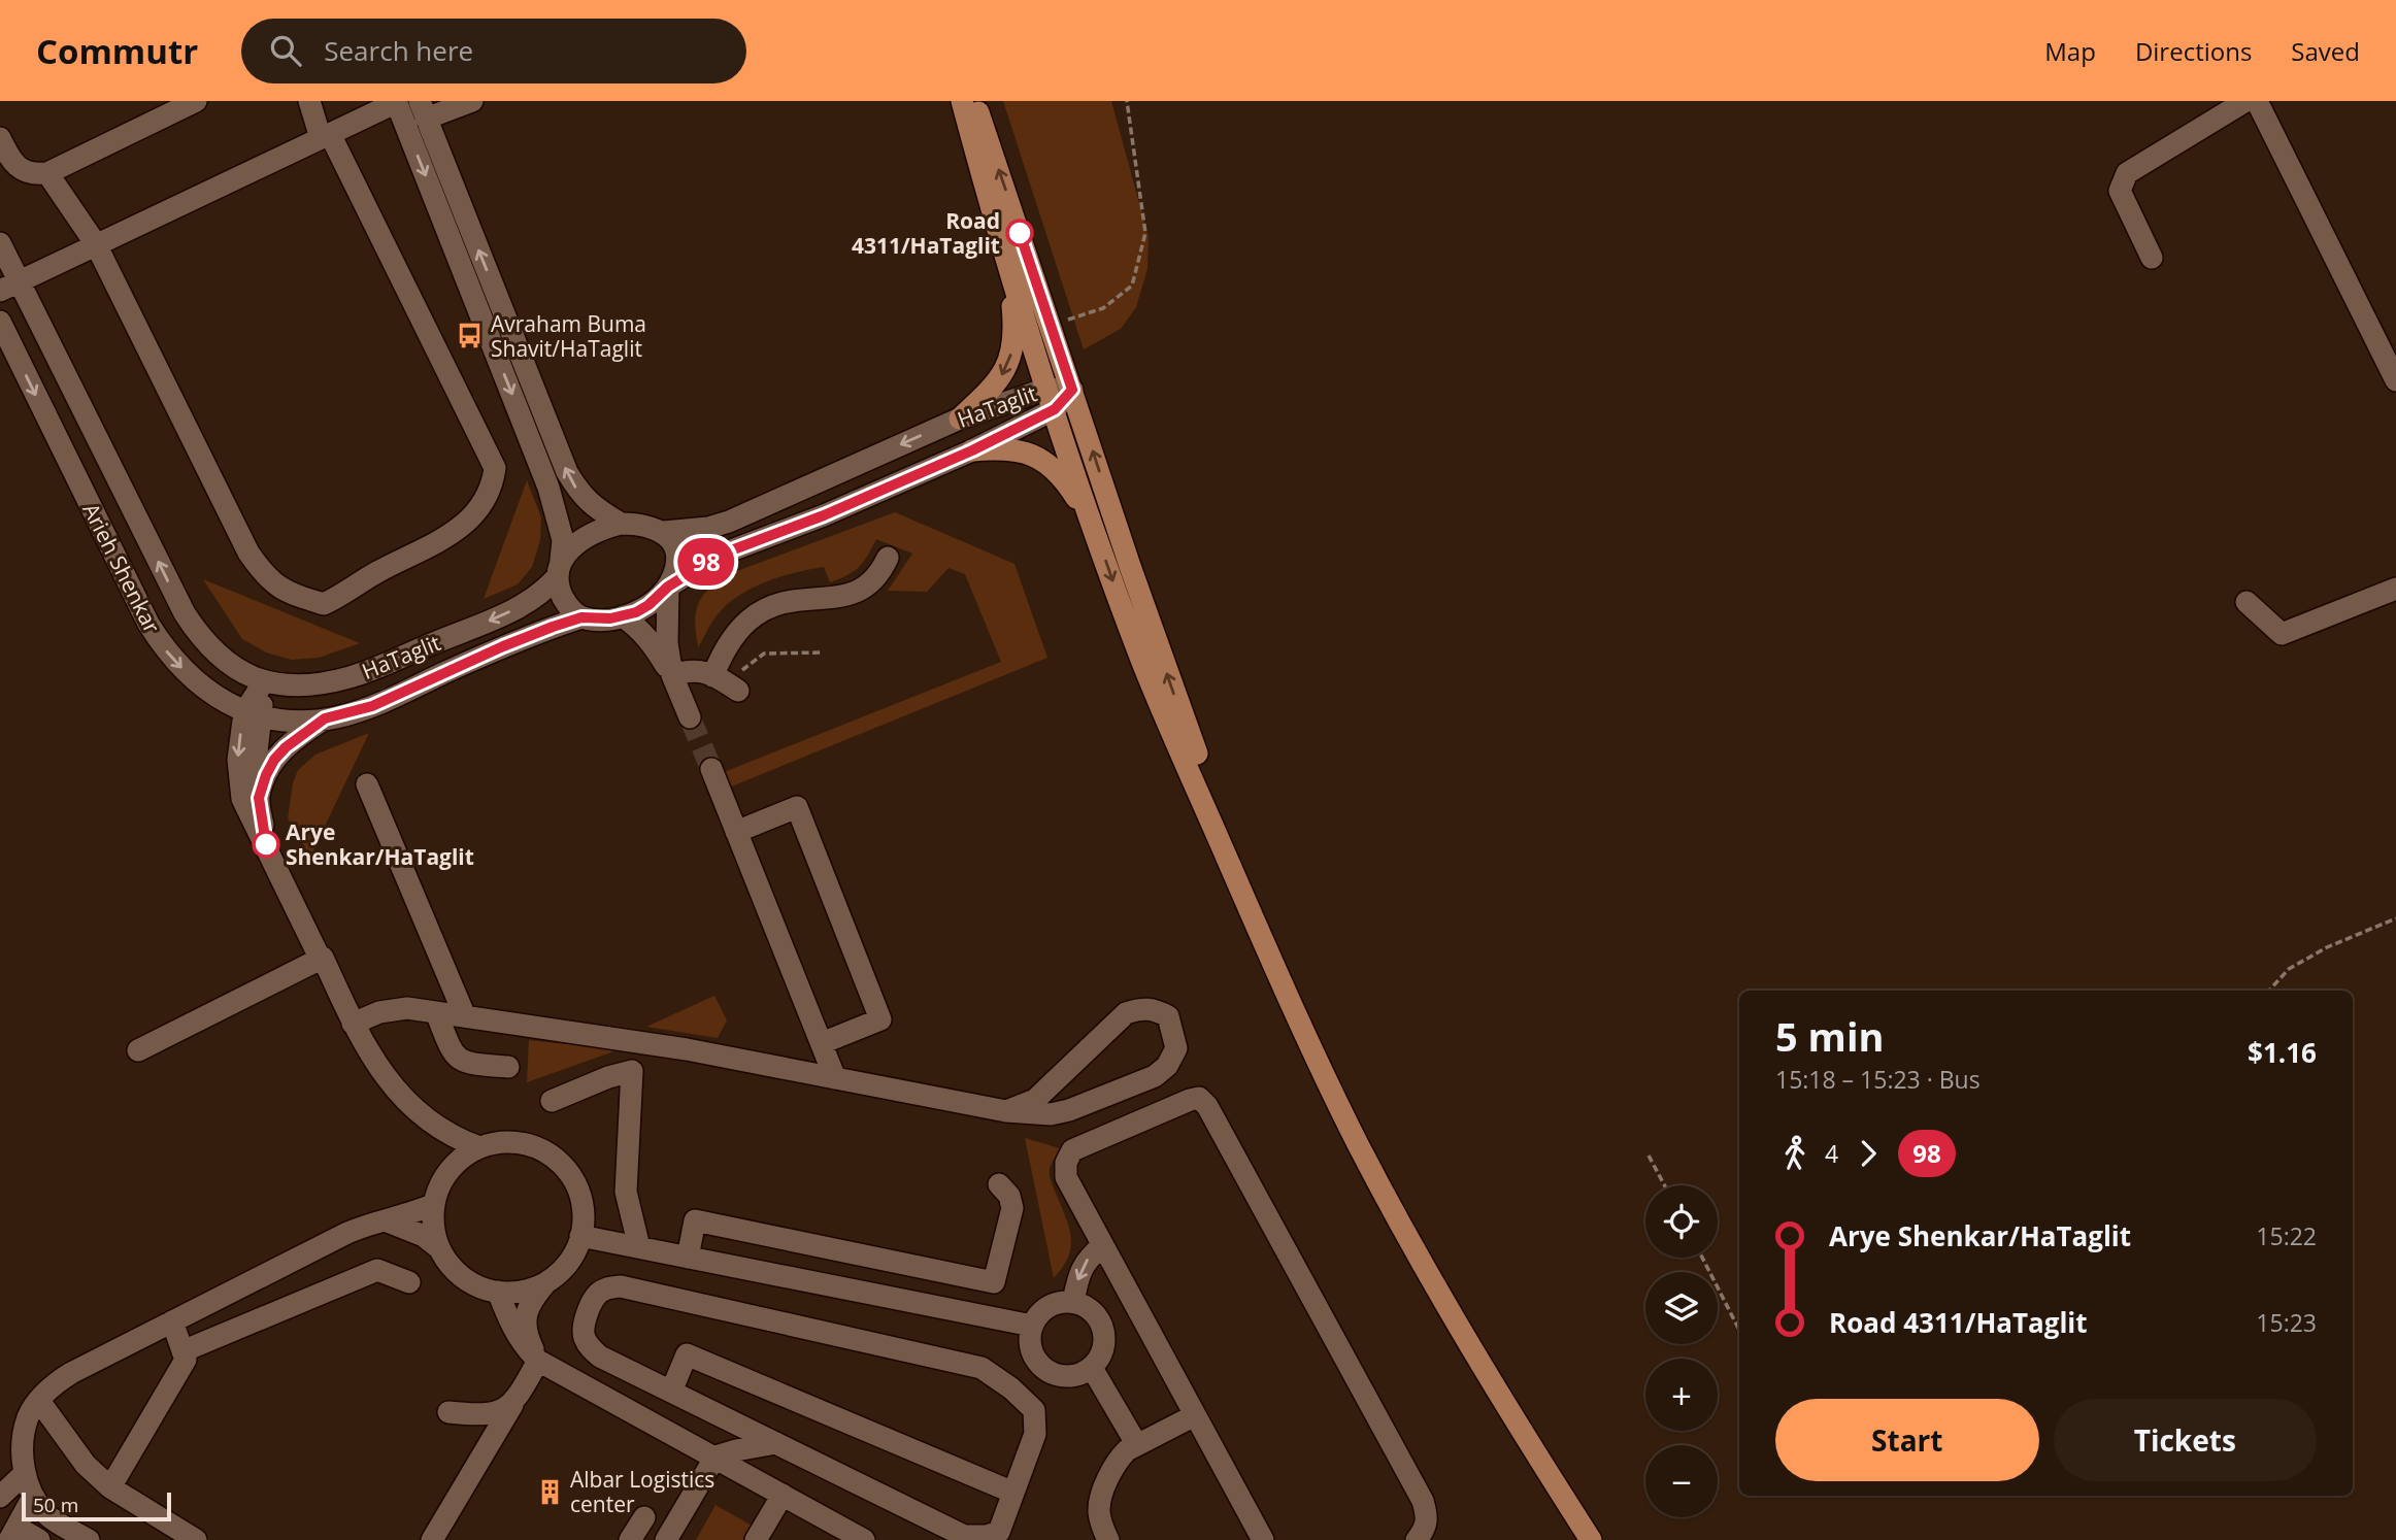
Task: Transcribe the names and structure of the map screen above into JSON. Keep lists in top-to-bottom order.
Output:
{
  "streets": {
    "street": ["HaTaglit", "Arieh Shenkar"]
  },
  "crossings": [
    ["HaTaglit", "Arieh Shenkar"]
  ],
  "places": {
    "other": ["Road 4311/HaTaglit", "Arye Shenkar/HaTaglit"],
    "bus stop": ["Avraham Buma Shavit/HaTaglit"],
    "building": ["Albar Logistics center"]
  },
  "lines": ["bus line 98"],
  "scale_bar": "50 m",
  "page": {
    "header": "Commutr",
    "search": "Search here",
    "nav": ["Map", "Directions", "Saved"],
    "on_map": "98",
    "heading": ["5 min", "15:18 – 15:23 · Bus", "$1.16"],
    "legs": ["4", "98"],
    "map_buttons": ["+", "−"],
    "list": [
      {
        "name": "Arye Shenkar/HaTaglit",
        "value": "15:22"
      },
      {
        "name": "Road 4311/HaTaglit",
        "value": "15:23"
      }
    ],
    "buttons": ["Start", "Tickets"],
    "scale": "50 m"
  }
}
